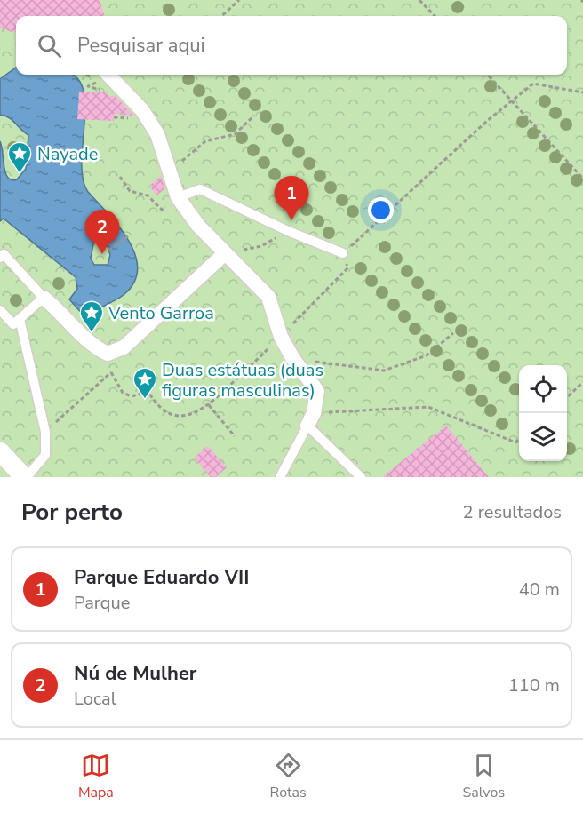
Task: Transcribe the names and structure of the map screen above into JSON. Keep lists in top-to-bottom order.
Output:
{
  "places": {
    "place": ["Nayade", "Vento Garroa", "Duas estátuas (duas figuras masculinas)"]
  },
  "page": {
    "search": "Pesquisar aqui",
    "pins": ["1", "2"],
    "heading": ["Por perto", "2 resultados"],
    "list": [
      {
        "mark": "1",
        "name": "Parque Eduardo VII",
        "note": "Parque",
        "value": "40 m"
      },
      {
        "mark": "2",
        "name": "Nú de Mulher",
        "note": "Local",
        "value": "110 m"
      }
    ],
    "nav": ["Mapa", "Rotas", "Salvos"]
  }
}
